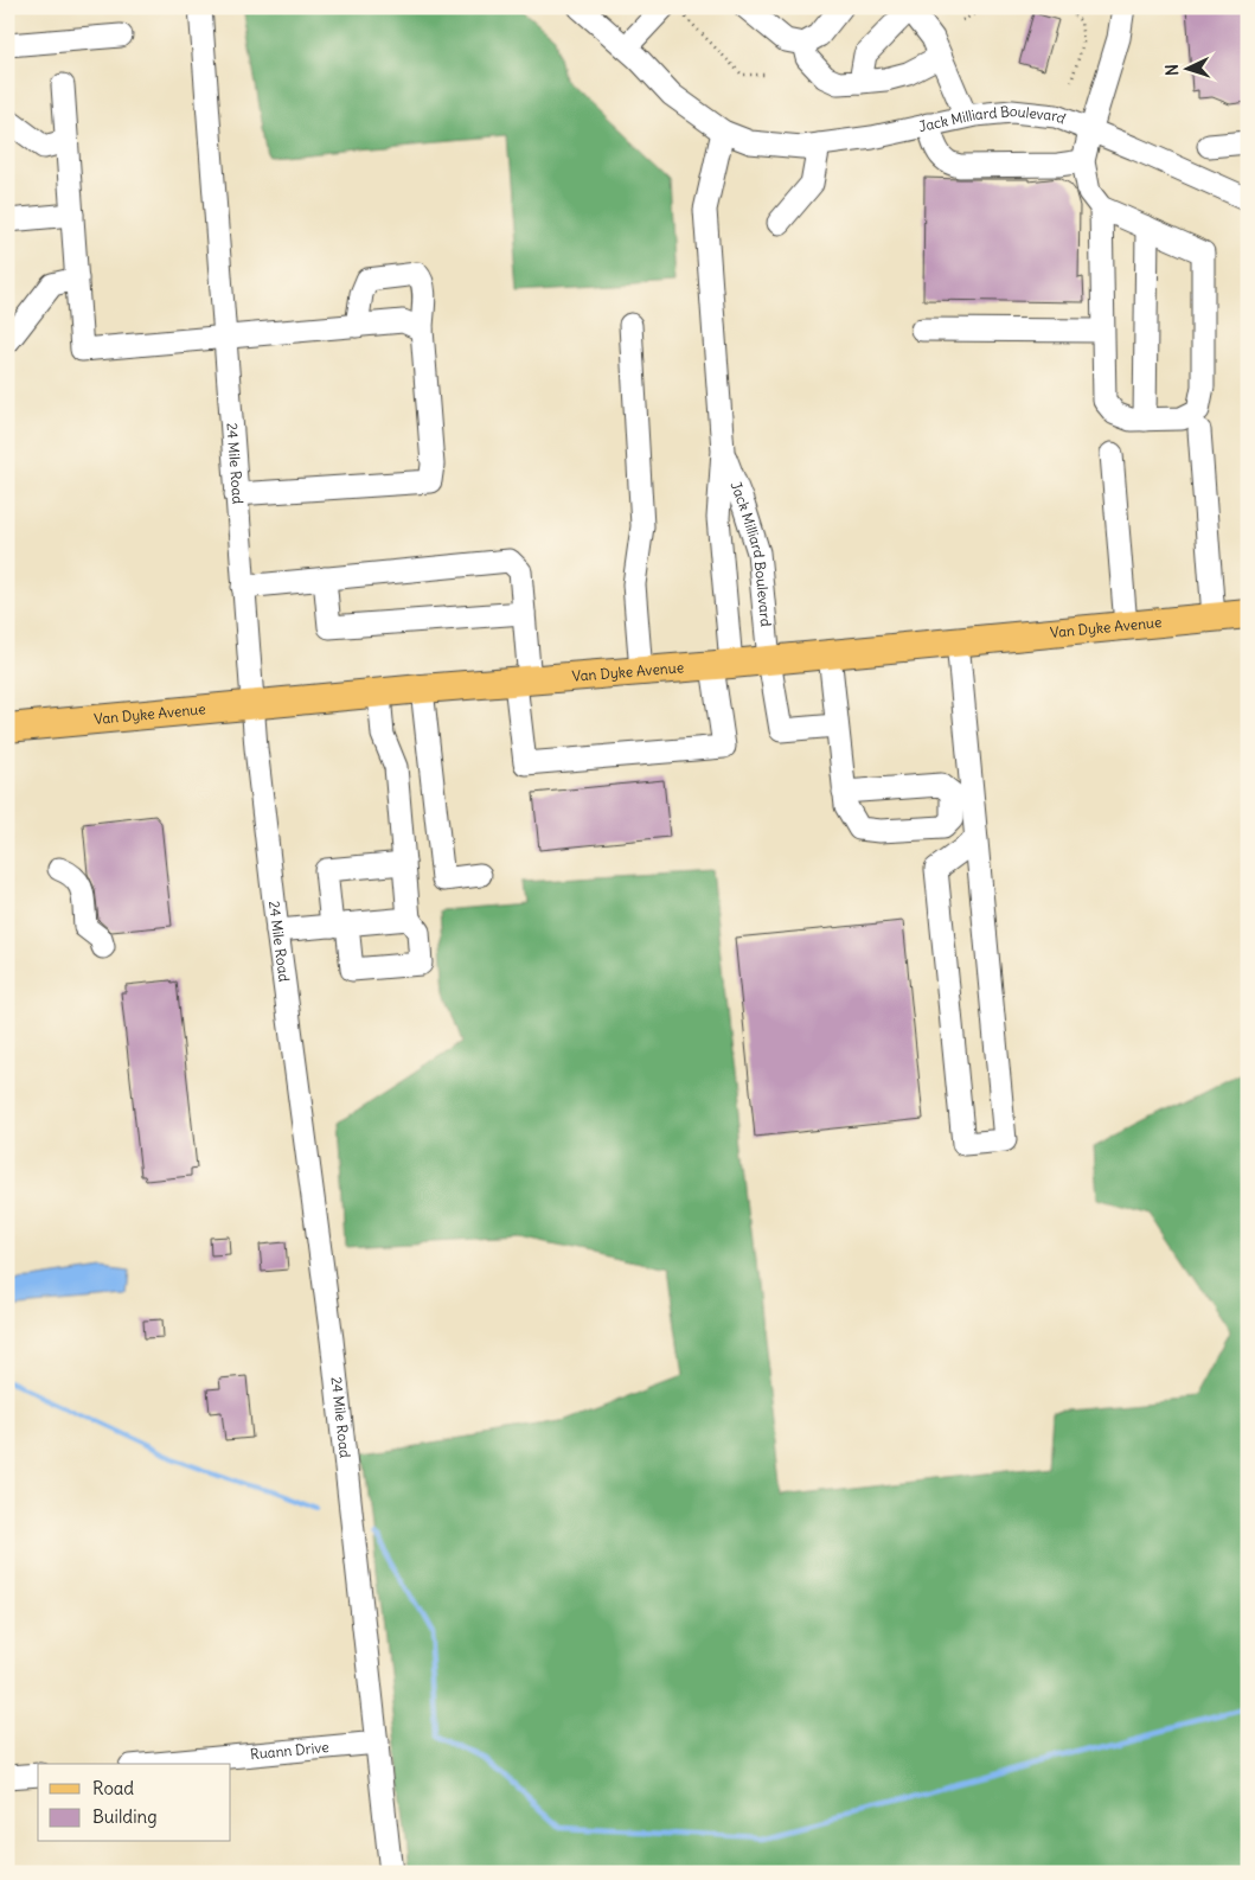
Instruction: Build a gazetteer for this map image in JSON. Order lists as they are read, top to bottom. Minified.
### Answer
{"streets":{"main road":["Van Dyke Avenue"],"street":["Jack Milliard Boulevard","24 Mile Road","Ruann Drive"]},"crossings":[["Jack Milliard Boulevard","Van Dyke Avenue"],["24 Mile Road","Van Dyke Avenue"],["24 Mile Road","Ruann Drive"]],"legend":["Road","Building"],"north":"left"}
